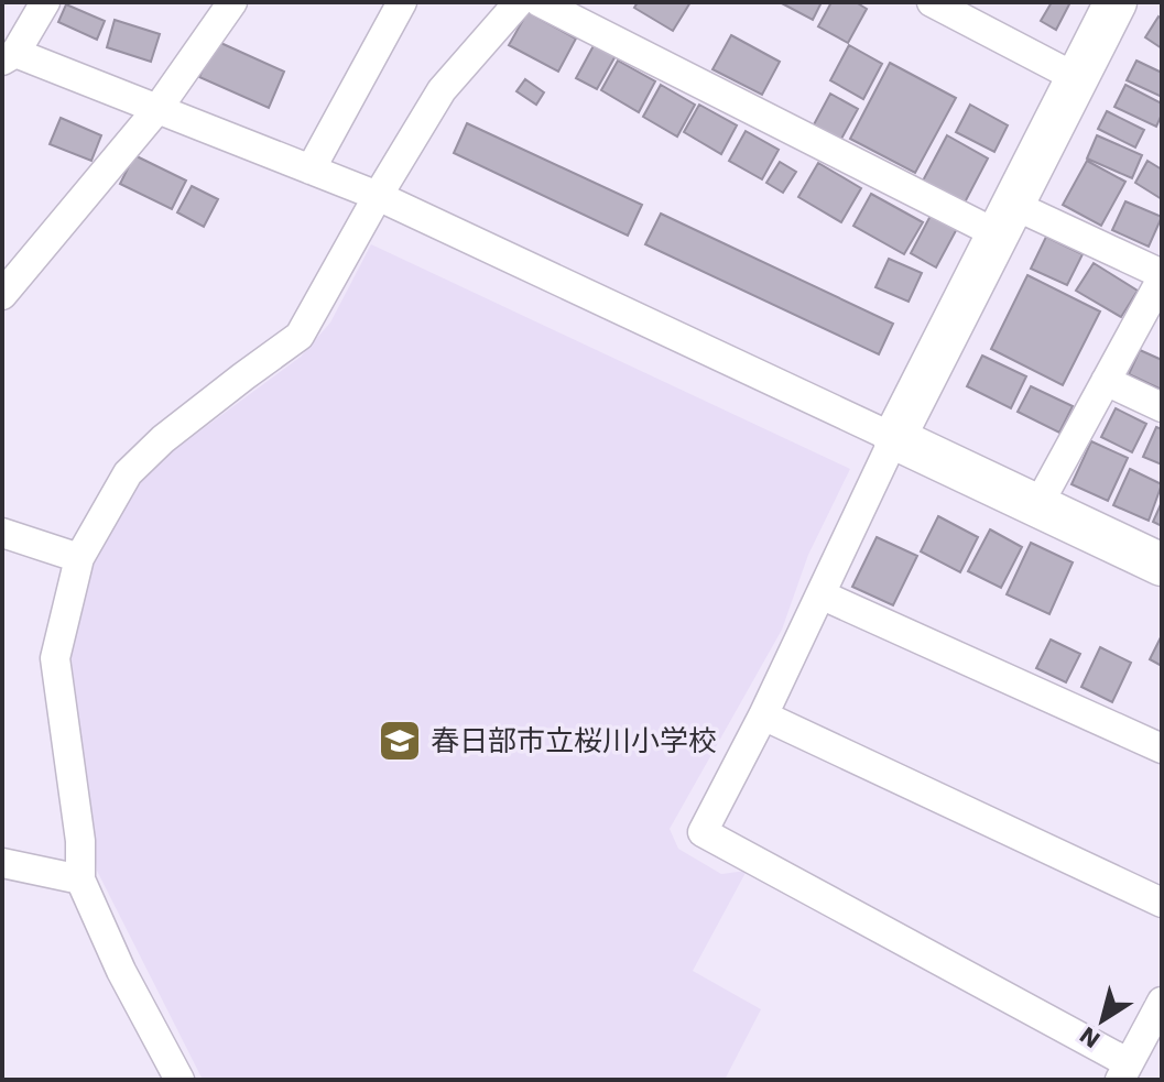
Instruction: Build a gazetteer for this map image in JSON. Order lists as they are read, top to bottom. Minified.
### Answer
{"places":{"school or university":["春日部市立桜川小学校"]},"north":"bottom left"}
